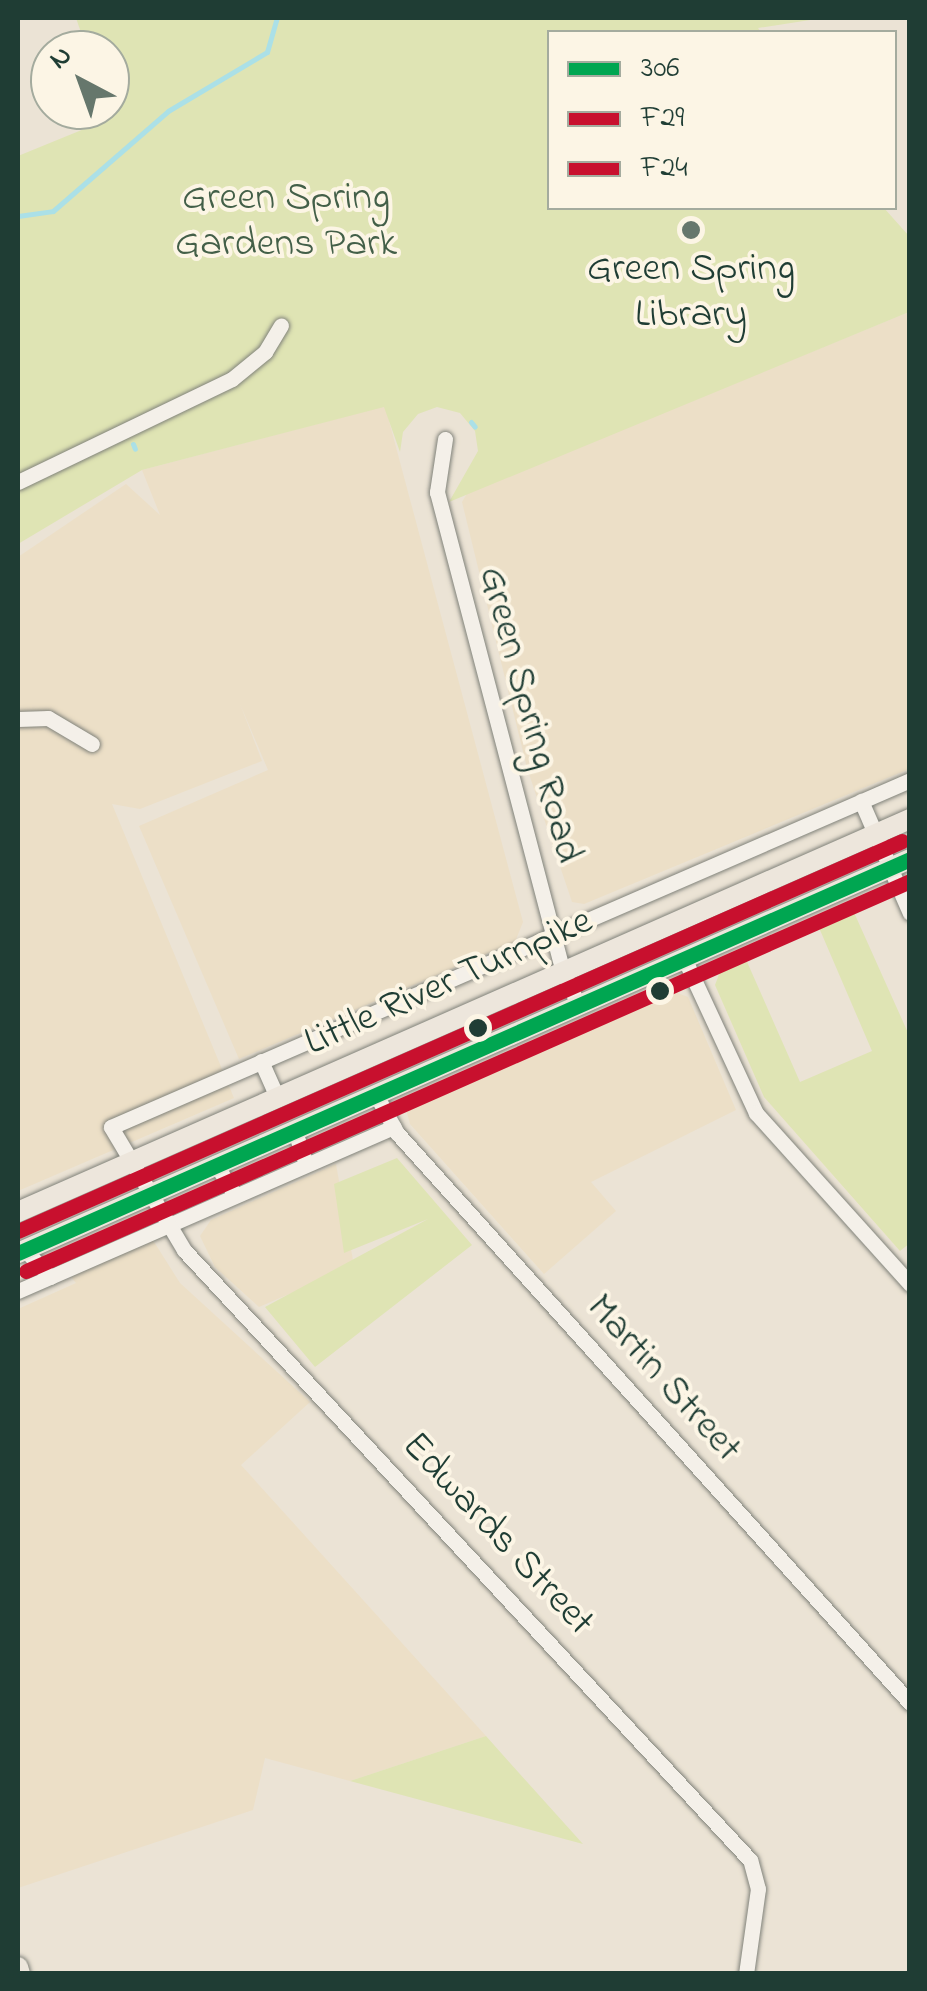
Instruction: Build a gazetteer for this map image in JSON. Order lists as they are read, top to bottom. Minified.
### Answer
{"streets":{"main road":["Little River Turnpike"],"street":["Green Spring Road","Martin Street","Edwards Street"]},"crossings":[["Green Spring Road","Little River Turnpike"],["Little River Turnpike","Martin Street"],["Little River Turnpike","Edwards Street"]],"parks":["Green Spring Gardens Park"],"places":["Green Spring Library"],"lines":["transit line F24","transit line 306","transit line F29"],"legend":["306","F29","F24"],"north":"top left"}
